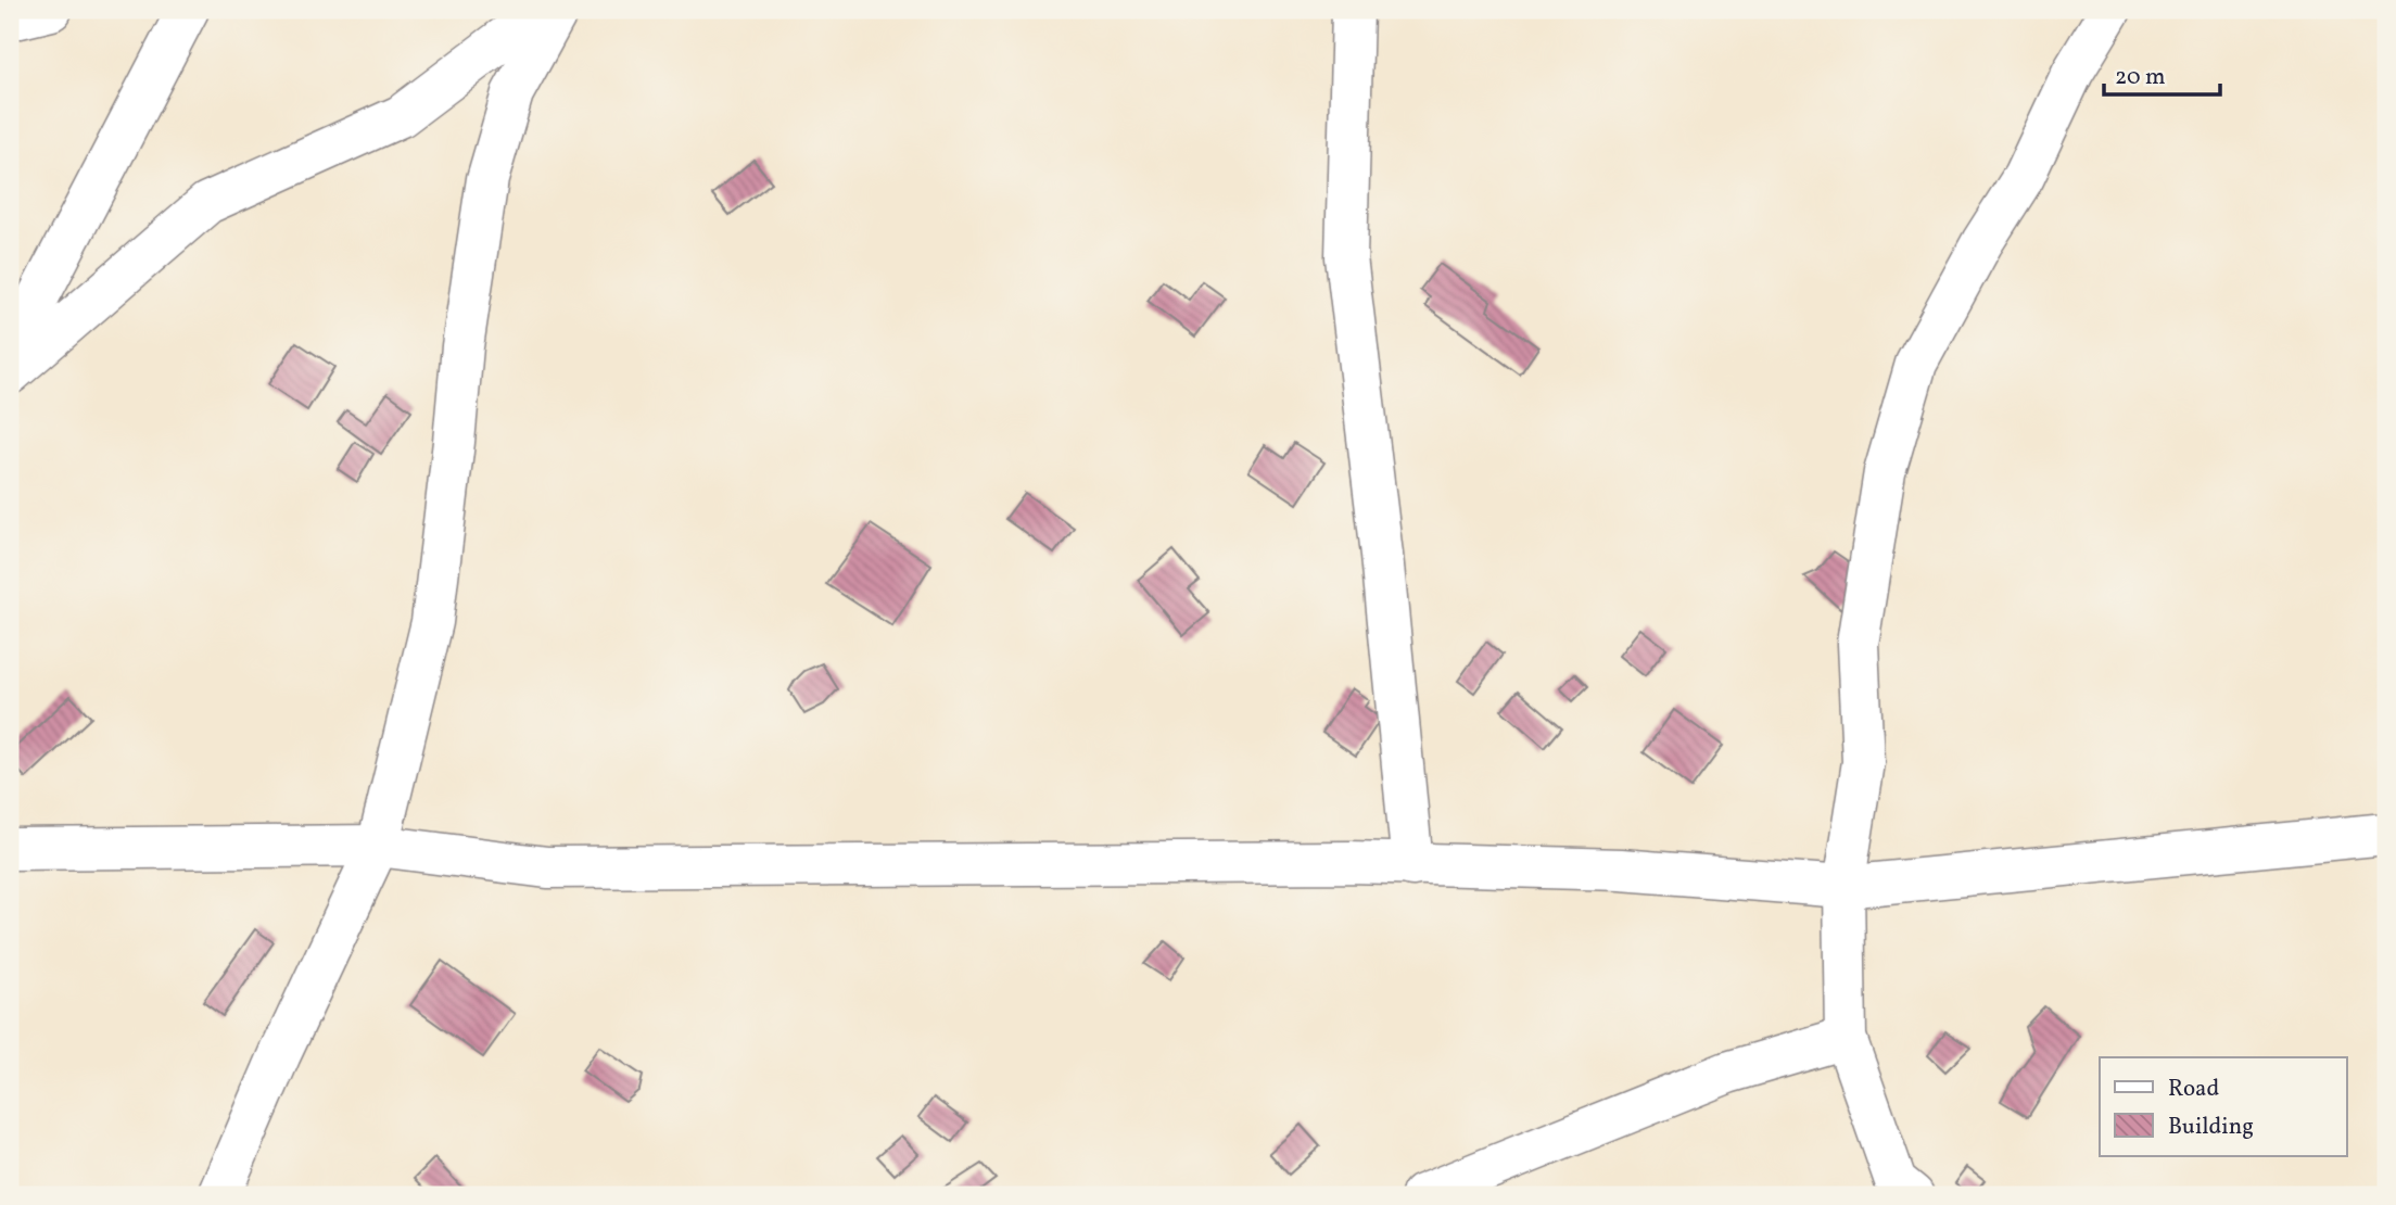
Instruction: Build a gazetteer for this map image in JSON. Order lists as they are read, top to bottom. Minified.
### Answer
{"legend":["Road","Building"],"scale_bar":"20 m"}
